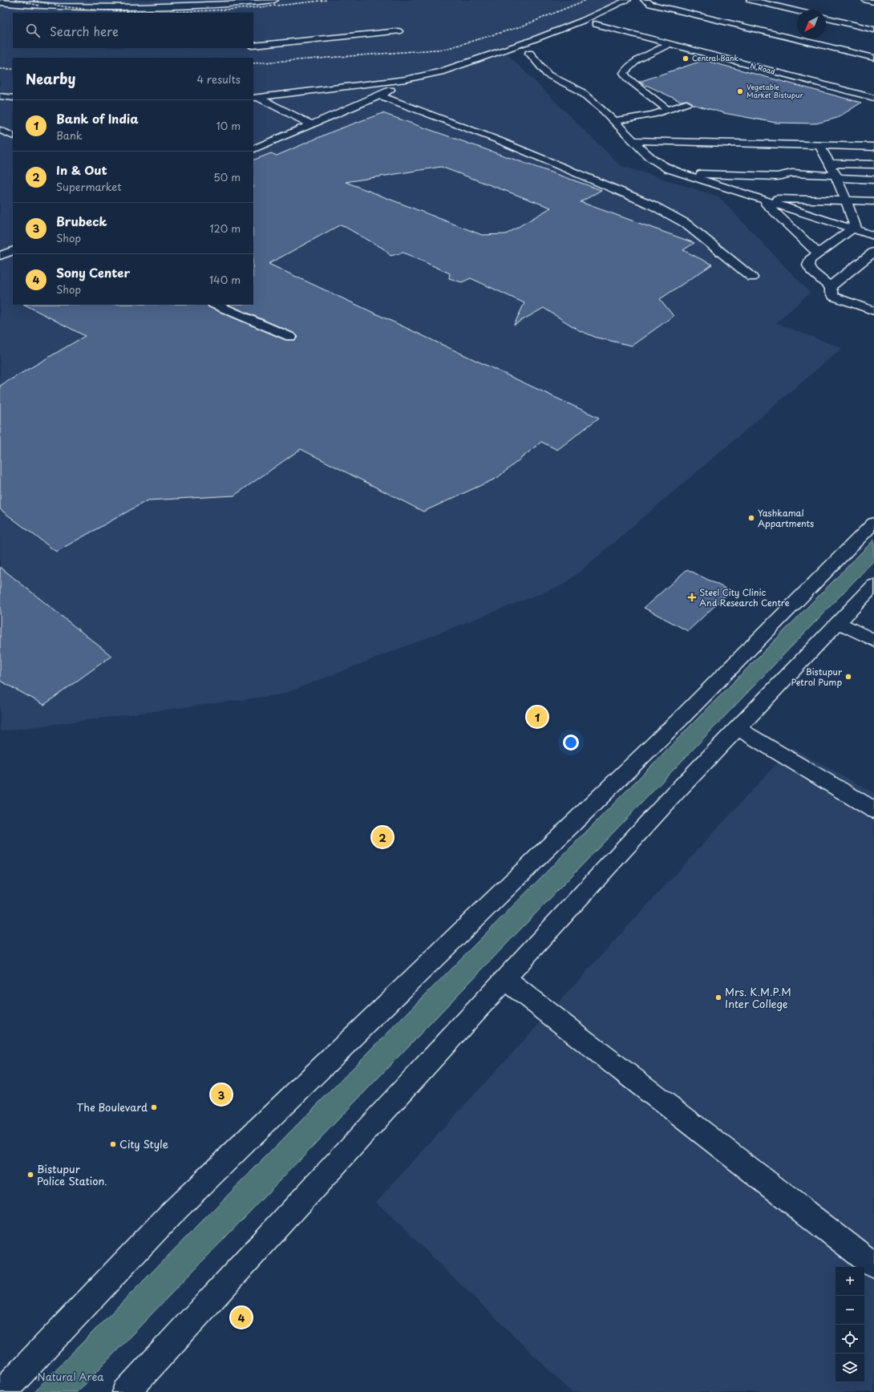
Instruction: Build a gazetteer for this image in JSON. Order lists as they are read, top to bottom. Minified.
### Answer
{"streets":{"street":["N Road"]},"parks":["Natural Area"],"places":{"other":["Central Bank","Vegetable Market Bistupur","Yashkamal Appartments","Bistupur Petrol Pump","Mrs. K.M.P.M Inter College","The Boulevard","City Style","Bistupur Police Station."],"health":["Steel City Clinic And Research Centre"]},"north":"bottom left","page":{"search":"Search here","heading":["Nearby","4 results"],"list":[{"mark":"1","name":"Bank of India","note":"Bank","value":"10 m"},{"mark":"2","name":"In & Out","note":"Supermarket","value":"50 m"},{"mark":"3","name":"Brubeck","note":"Shop","value":"120 m"},{"mark":"4","name":"Sony Center","note":"Shop","value":"140 m"}],"pins":["1","2","3","4"],"map_buttons":["+","−"]}}
